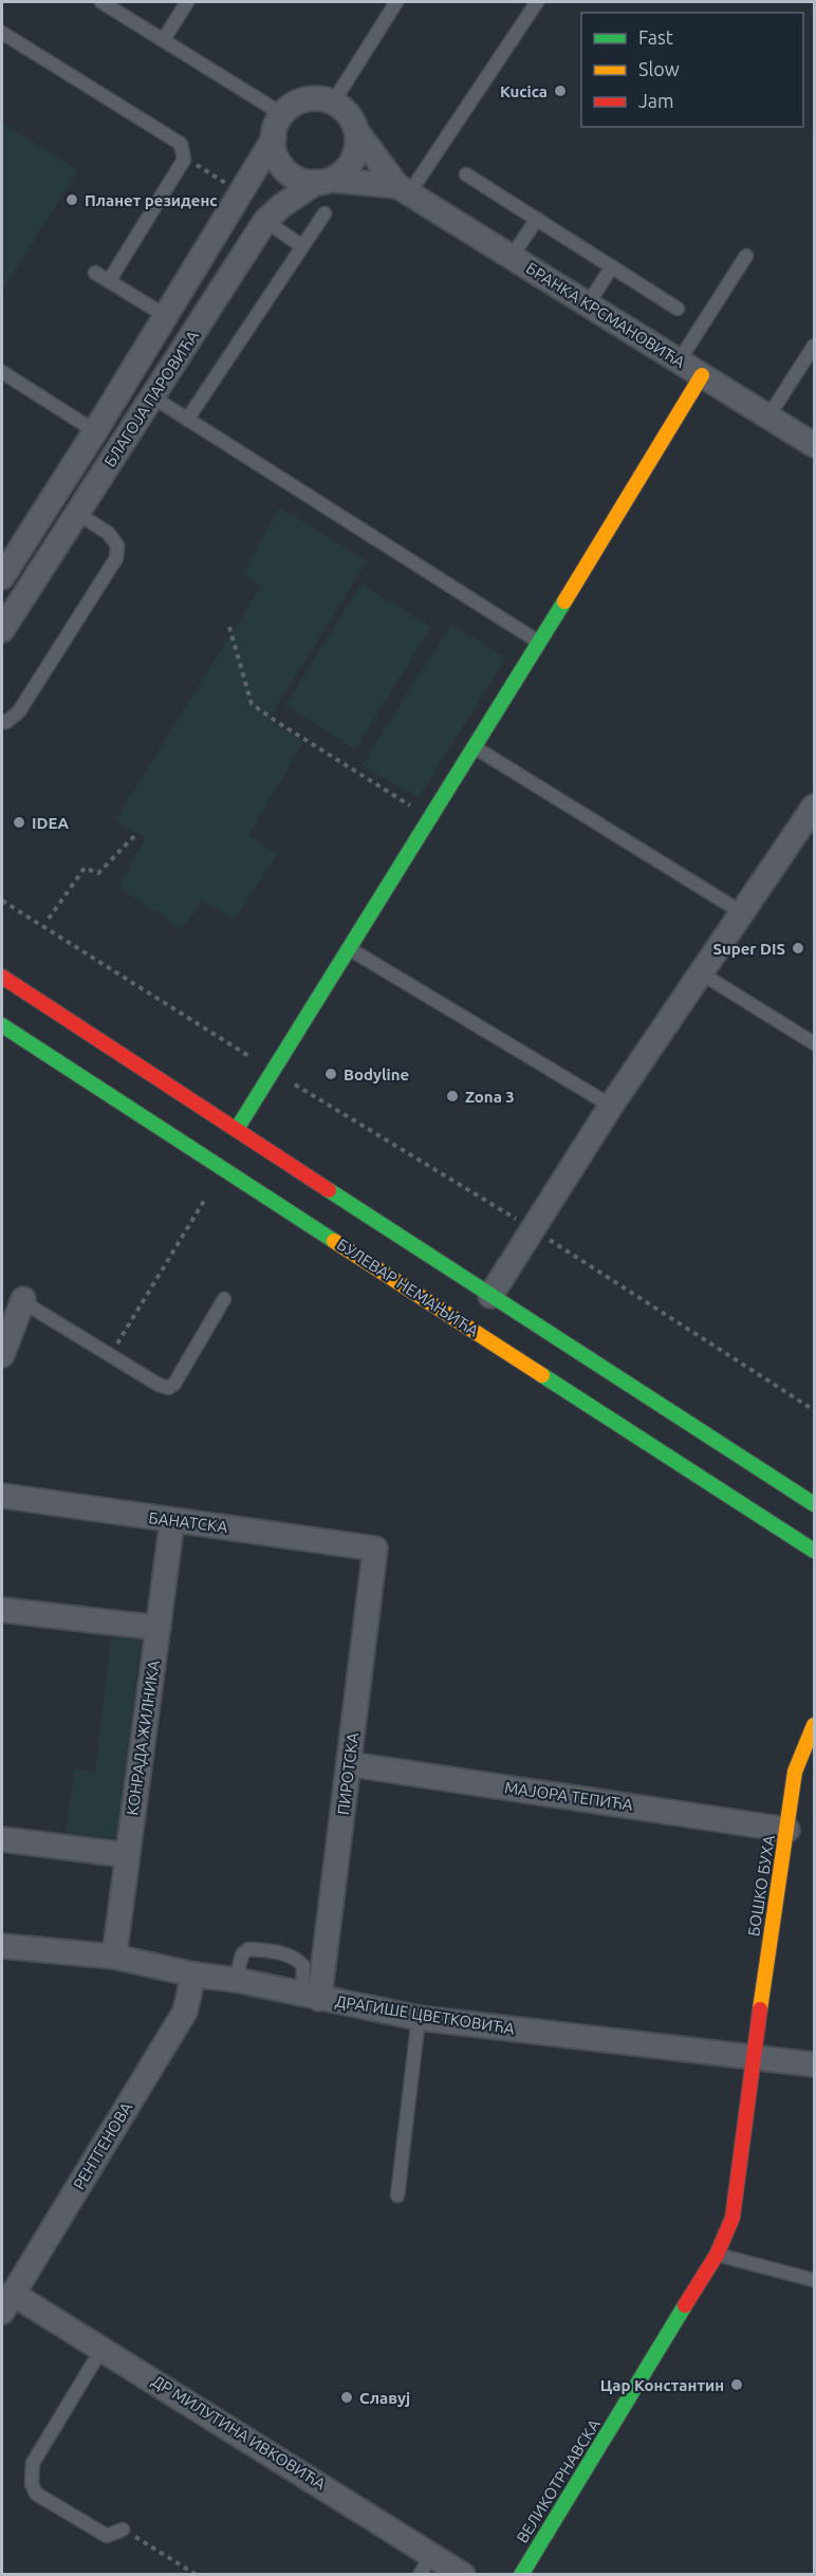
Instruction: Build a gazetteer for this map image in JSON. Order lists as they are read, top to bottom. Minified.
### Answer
{"streets":{"street":["БРАНКА КРСМАНОВИЋА","БЛАГОЈА ПАРОВИЋА","БУЛЕВАР НЕМАЊИЋА","БАНАТСКА","КОНРАДА ЖИЛНИКА","ПИРОТСКА","МАЈОРА ТЕПИЋА","БОШКО БУХА","ДРАГИШЕ ЦВЕТКОВИЋА","РЕНТГЕНОВА","ДР МИЛУТИНА ИВКОВИЋА","ВЕЛИКОТРНАВСКА"]},"crossings":[["БРАНКА КРСМАНОВИЋА","БЛАГОЈА ПАРОВИЋА"],["БАНАТСКА","КОНРАДА ЖИЛНИКА"],["БАНАТСКА","ПИРОТСКА"],["КОНРАДА ЖИЛНИКА","ДРАГИШЕ ЦВЕТКОВИЋА"],["ПИРОТСКА","МАЈОРА ТЕПИЋА"],["ПИРОТСКА","ДРАГИШЕ ЦВЕТКОВИЋА"],["МАЈОРА ТЕПИЋА","БОШКО БУХА"],["БОШКО БУХА","ДРАГИШЕ ЦВЕТКОВИЋА"],["БОШКО БУХА","ВЕЛИКОТРНАВСКА"],["ДРАГИШЕ ЦВЕТКОВИЋА","РЕНТГЕНОВА"],["ДРАГИШЕ ЦВЕТКОВИЋА","ВЕЛИКОТРНАВСКА"],["РЕНТГЕНОВА","ДР МИЛУТИНА ИВКОВИЋА"]],"places":["Kucica","Планет резиденс","IDEA","Super DIS","Bodyline","Zona 3","Цар Константин","Славуј"],"legend":["Fast","Slow","Jam"]}
